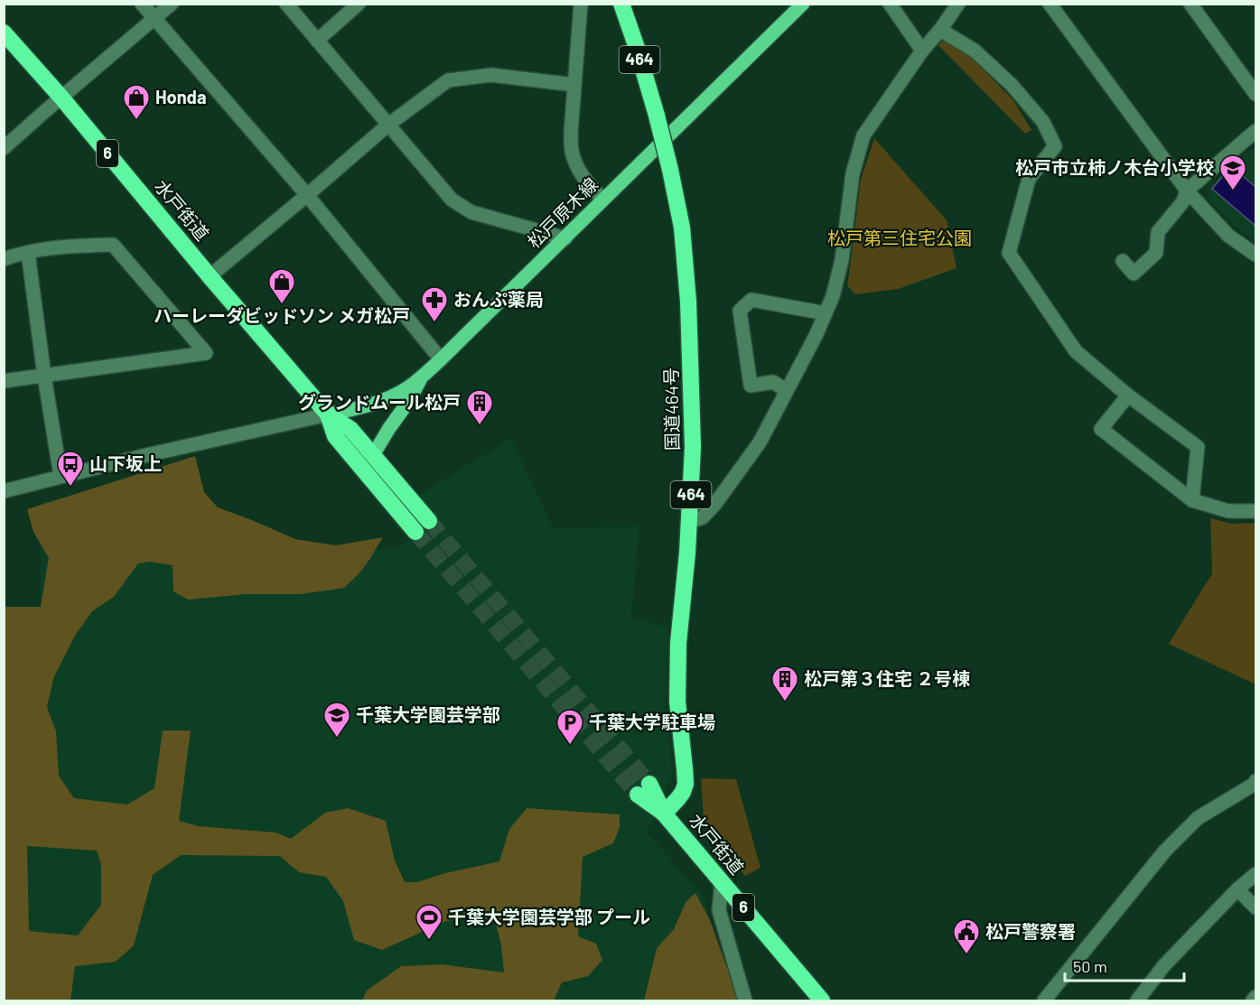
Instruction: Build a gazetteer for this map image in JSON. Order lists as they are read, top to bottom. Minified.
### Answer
{"streets":{"highway":["464","6","水戸街道","国道464号"],"main road":["松戸原木線"]},"crossings":[["水戸街道","松戸原木線"],["水戸街道","国道464号"]],"parks":["松戸第三住宅公園"],"places":{"shop":["Honda","ハーレーダビッドソン メガ松戸"],"school or university":["松戸市立柿ノ木台小学校","千葉大学園芸学部"],"pharmacy":["おんぷ薬局"],"building":["グランドムール松戸","松戸第３住宅 ２号棟"],"bus stop":["山下坂上"],"parking":["千葉大学駐車場"],"sports":["千葉大学園芸学部 プール"],"public building":["松戸警察署"]},"scale_bar":"50 m"}
